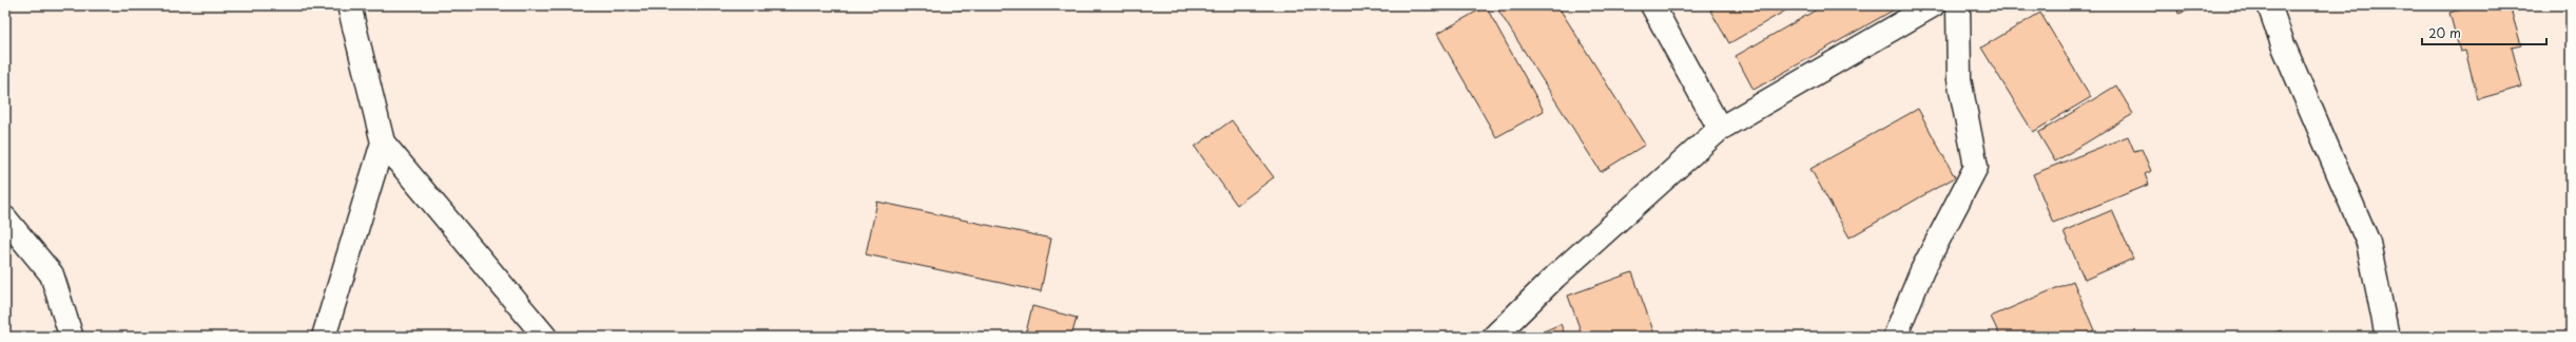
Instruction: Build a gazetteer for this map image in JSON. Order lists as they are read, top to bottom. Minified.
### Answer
{"scale_bar":"20 m"}
